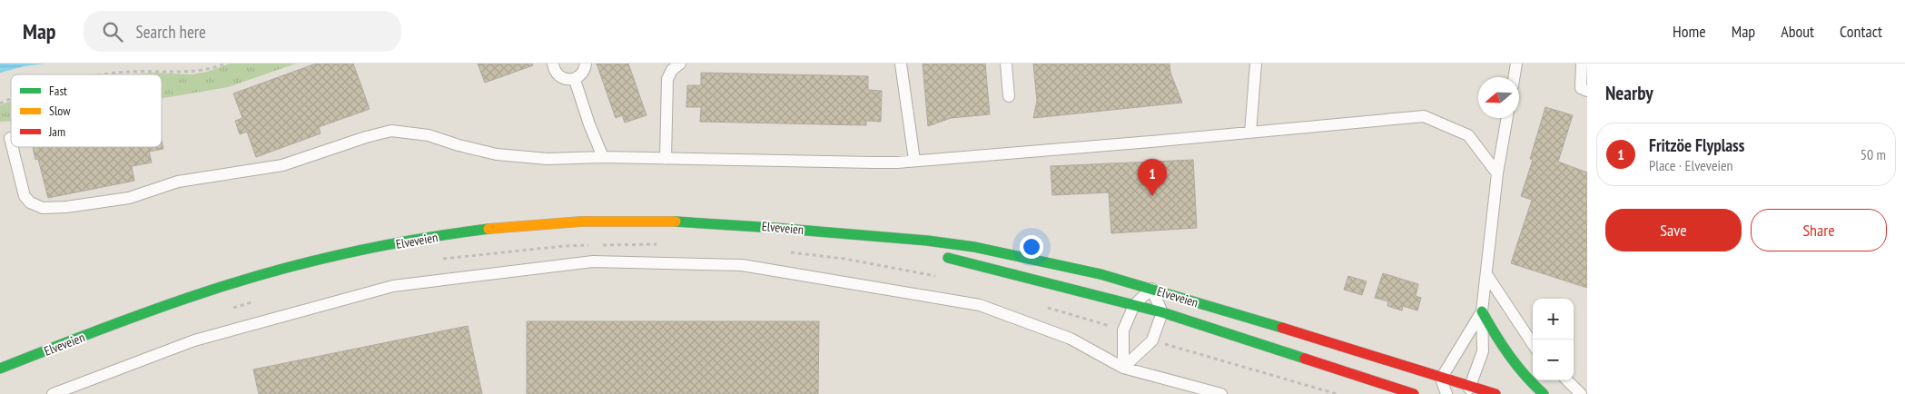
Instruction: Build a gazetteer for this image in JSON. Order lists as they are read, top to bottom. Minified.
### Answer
{"streets":{"highway":["Elveveien"]},"legend":["Fast","Slow","Jam"],"north":"left","page":{"header":"Map","search":"Search here","nav":["Home","Map","About","Contact"],"heading":"Nearby","list":[{"mark":"1","name":"Fritzöe Flyplass","note":"Place · Elveveien","value":"50 m"}],"pins":"1","buttons":["Save","Share"],"map_buttons":["+","−"]}}
